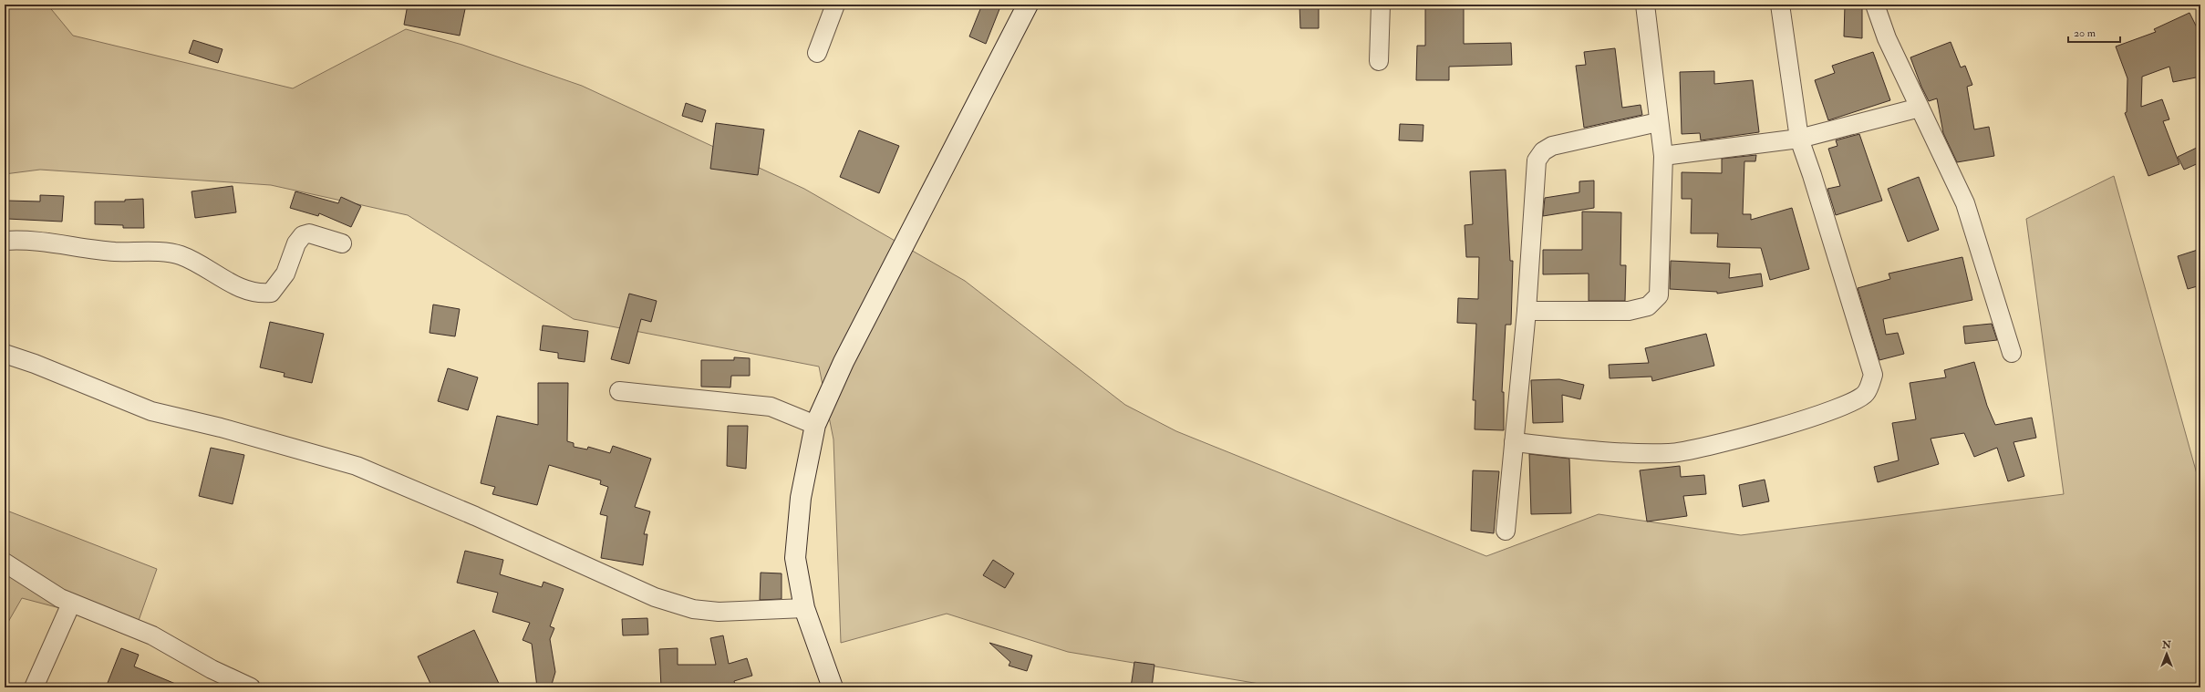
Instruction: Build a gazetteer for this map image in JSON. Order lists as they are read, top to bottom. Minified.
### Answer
{"scale_bar":"20 m","north":"top"}
